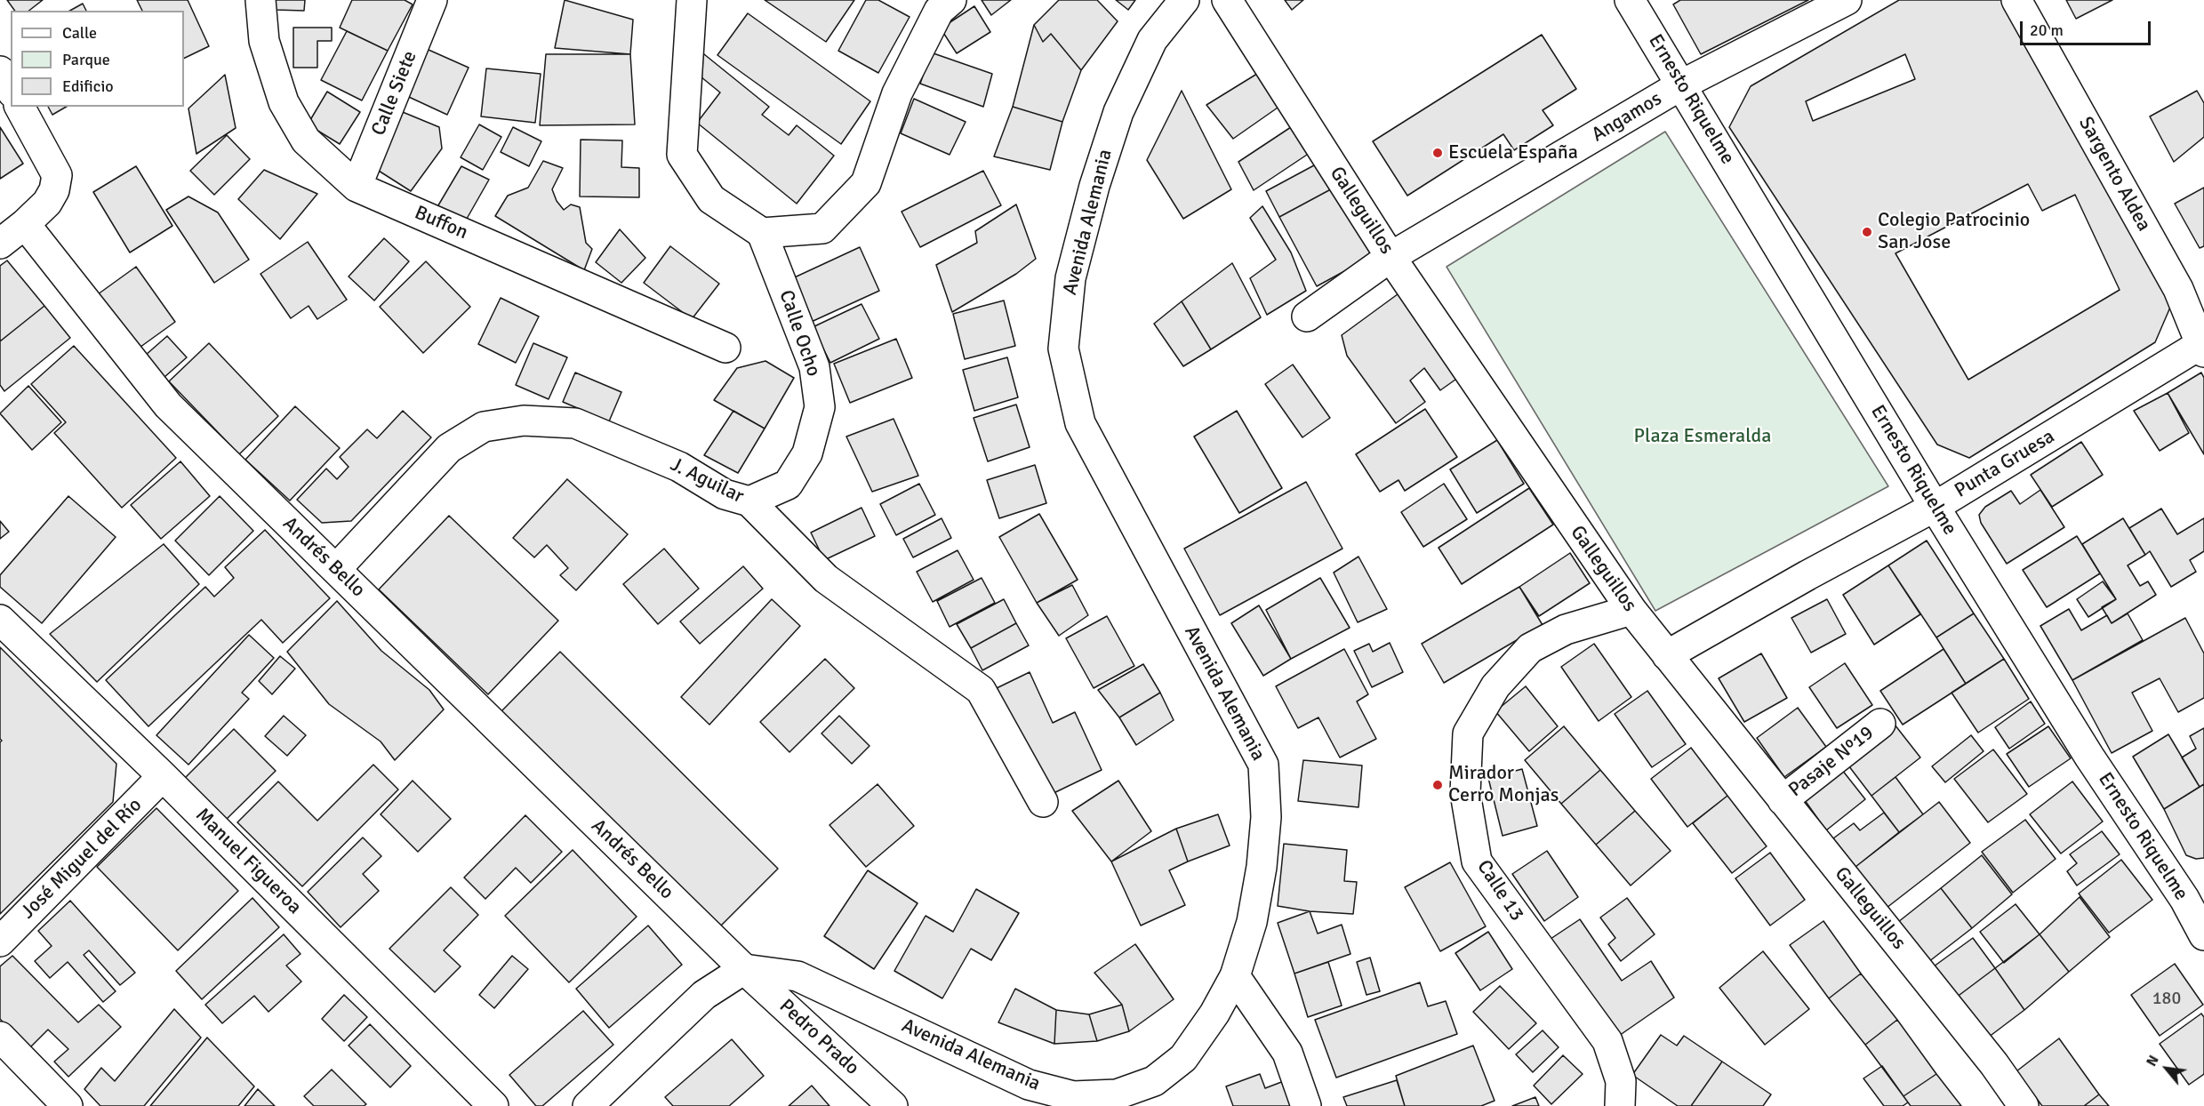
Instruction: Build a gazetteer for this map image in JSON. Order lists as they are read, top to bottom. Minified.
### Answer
{"streets":{"street":["Calle Siete","Ernesto Riquelme","Angamos","Sargento Aldea","Galleguillos","Avenida Alemania","Buffon","Calle Ocho","Punta Gruesa","J. Aguilar","Andrés Bello","Pasaje Nº19","José Miguel del Río","Manuel Figueroa","Calle 13","Pedro Prado"]},"crossings":[["Calle Siete","Buffon"],["Ernesto Riquelme","Angamos"],["Ernesto Riquelme","Punta Gruesa"],["Angamos","Galleguillos"],["Sargento Aldea","Punta Gruesa"],["Galleguillos","Punta Gruesa"],["Galleguillos","Pasaje Nº19"],["Galleguillos","Calle 13"],["Avenida Alemania","Andrés Bello"],["Avenida Alemania","Pedro Prado"],["Calle Ocho","J. Aguilar"],["J. Aguilar","Andrés Bello"],["Andrés Bello","Pedro Prado"],["José Miguel del Río","Manuel Figueroa"]],"parks":["Plaza Esmeralda"],"places":["Escuela España","Colegio Patrocinio San Jose","Mirador Cerro Monjas"],"house_numbers":["180"],"legend":["Calle","Parque","Edificio"],"scale_bar":"20 m","north":"top left"}
